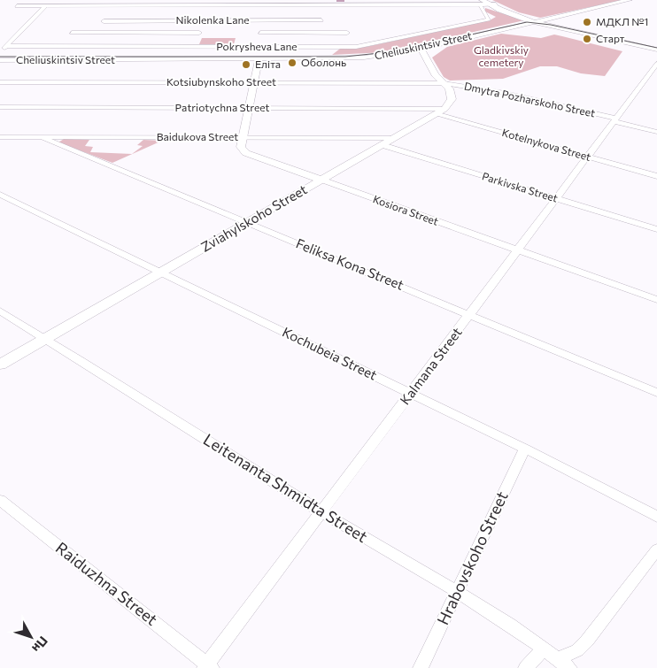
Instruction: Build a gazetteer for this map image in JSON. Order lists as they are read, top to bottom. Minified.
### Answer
{"streets":{"street":["Nikolenka Lane","Cheliuskintsiv Street","Pokrysheva Lane","Kotsiubynskoho Street","Dmytra Pozharskoho Street","Patriotychna Street","Baidukova Street","Kotelnykova Street","Parkivska Street","Kosiora Street","Zviahylskoho Street","Feliksa Kona Street","Kochubeia Street","Kalmana Street","Leitenanta Shmidta Street","Hrabovskoho Street","Raiduzhna Street"]},"crossings":[["Kotsiubynskoho Street","Dmytra Pozharskoho Street"],["Dmytra Pozharskoho Street","Kalmana Street"],["Patriotychna Street","Zviahylskoho Street"],["Baidukova Street","Kosiora Street"],["Baidukova Street","Zviahylskoho Street"],["Baidukova Street","Feliksa Kona Street"],["Kotelnykova Street","Zviahylskoho Street"],["Kotelnykova Street","Kalmana Street"],["Parkivska Street","Zviahylskoho Street"],["Parkivska Street","Kalmana Street"],["Kosiora Street","Zviahylskoho Street"],["Kosiora Street","Kalmana Street"],["Zviahylskoho Street","Feliksa Kona Street"],["Zviahylskoho Street","Kochubeia Street"],["Zviahylskoho Street","Leitenanta Shmidta Street"],["Feliksa Kona Street","Kalmana Street"],["Kochubeia Street","Kalmana Street"],["Kochubeia Street","Hrabovskoho Street"],["Kalmana Street","Leitenanta Shmidta Street"],["Kalmana Street","Raiduzhna Street"],["Leitenanta Shmidta Street","Hrabovskoho Street"]],"parks":["Gladkivskiy cemetery"],"places":["МДКЛ №1","Старт","Оболонь","Еліта"],"north":"bottom right"}
